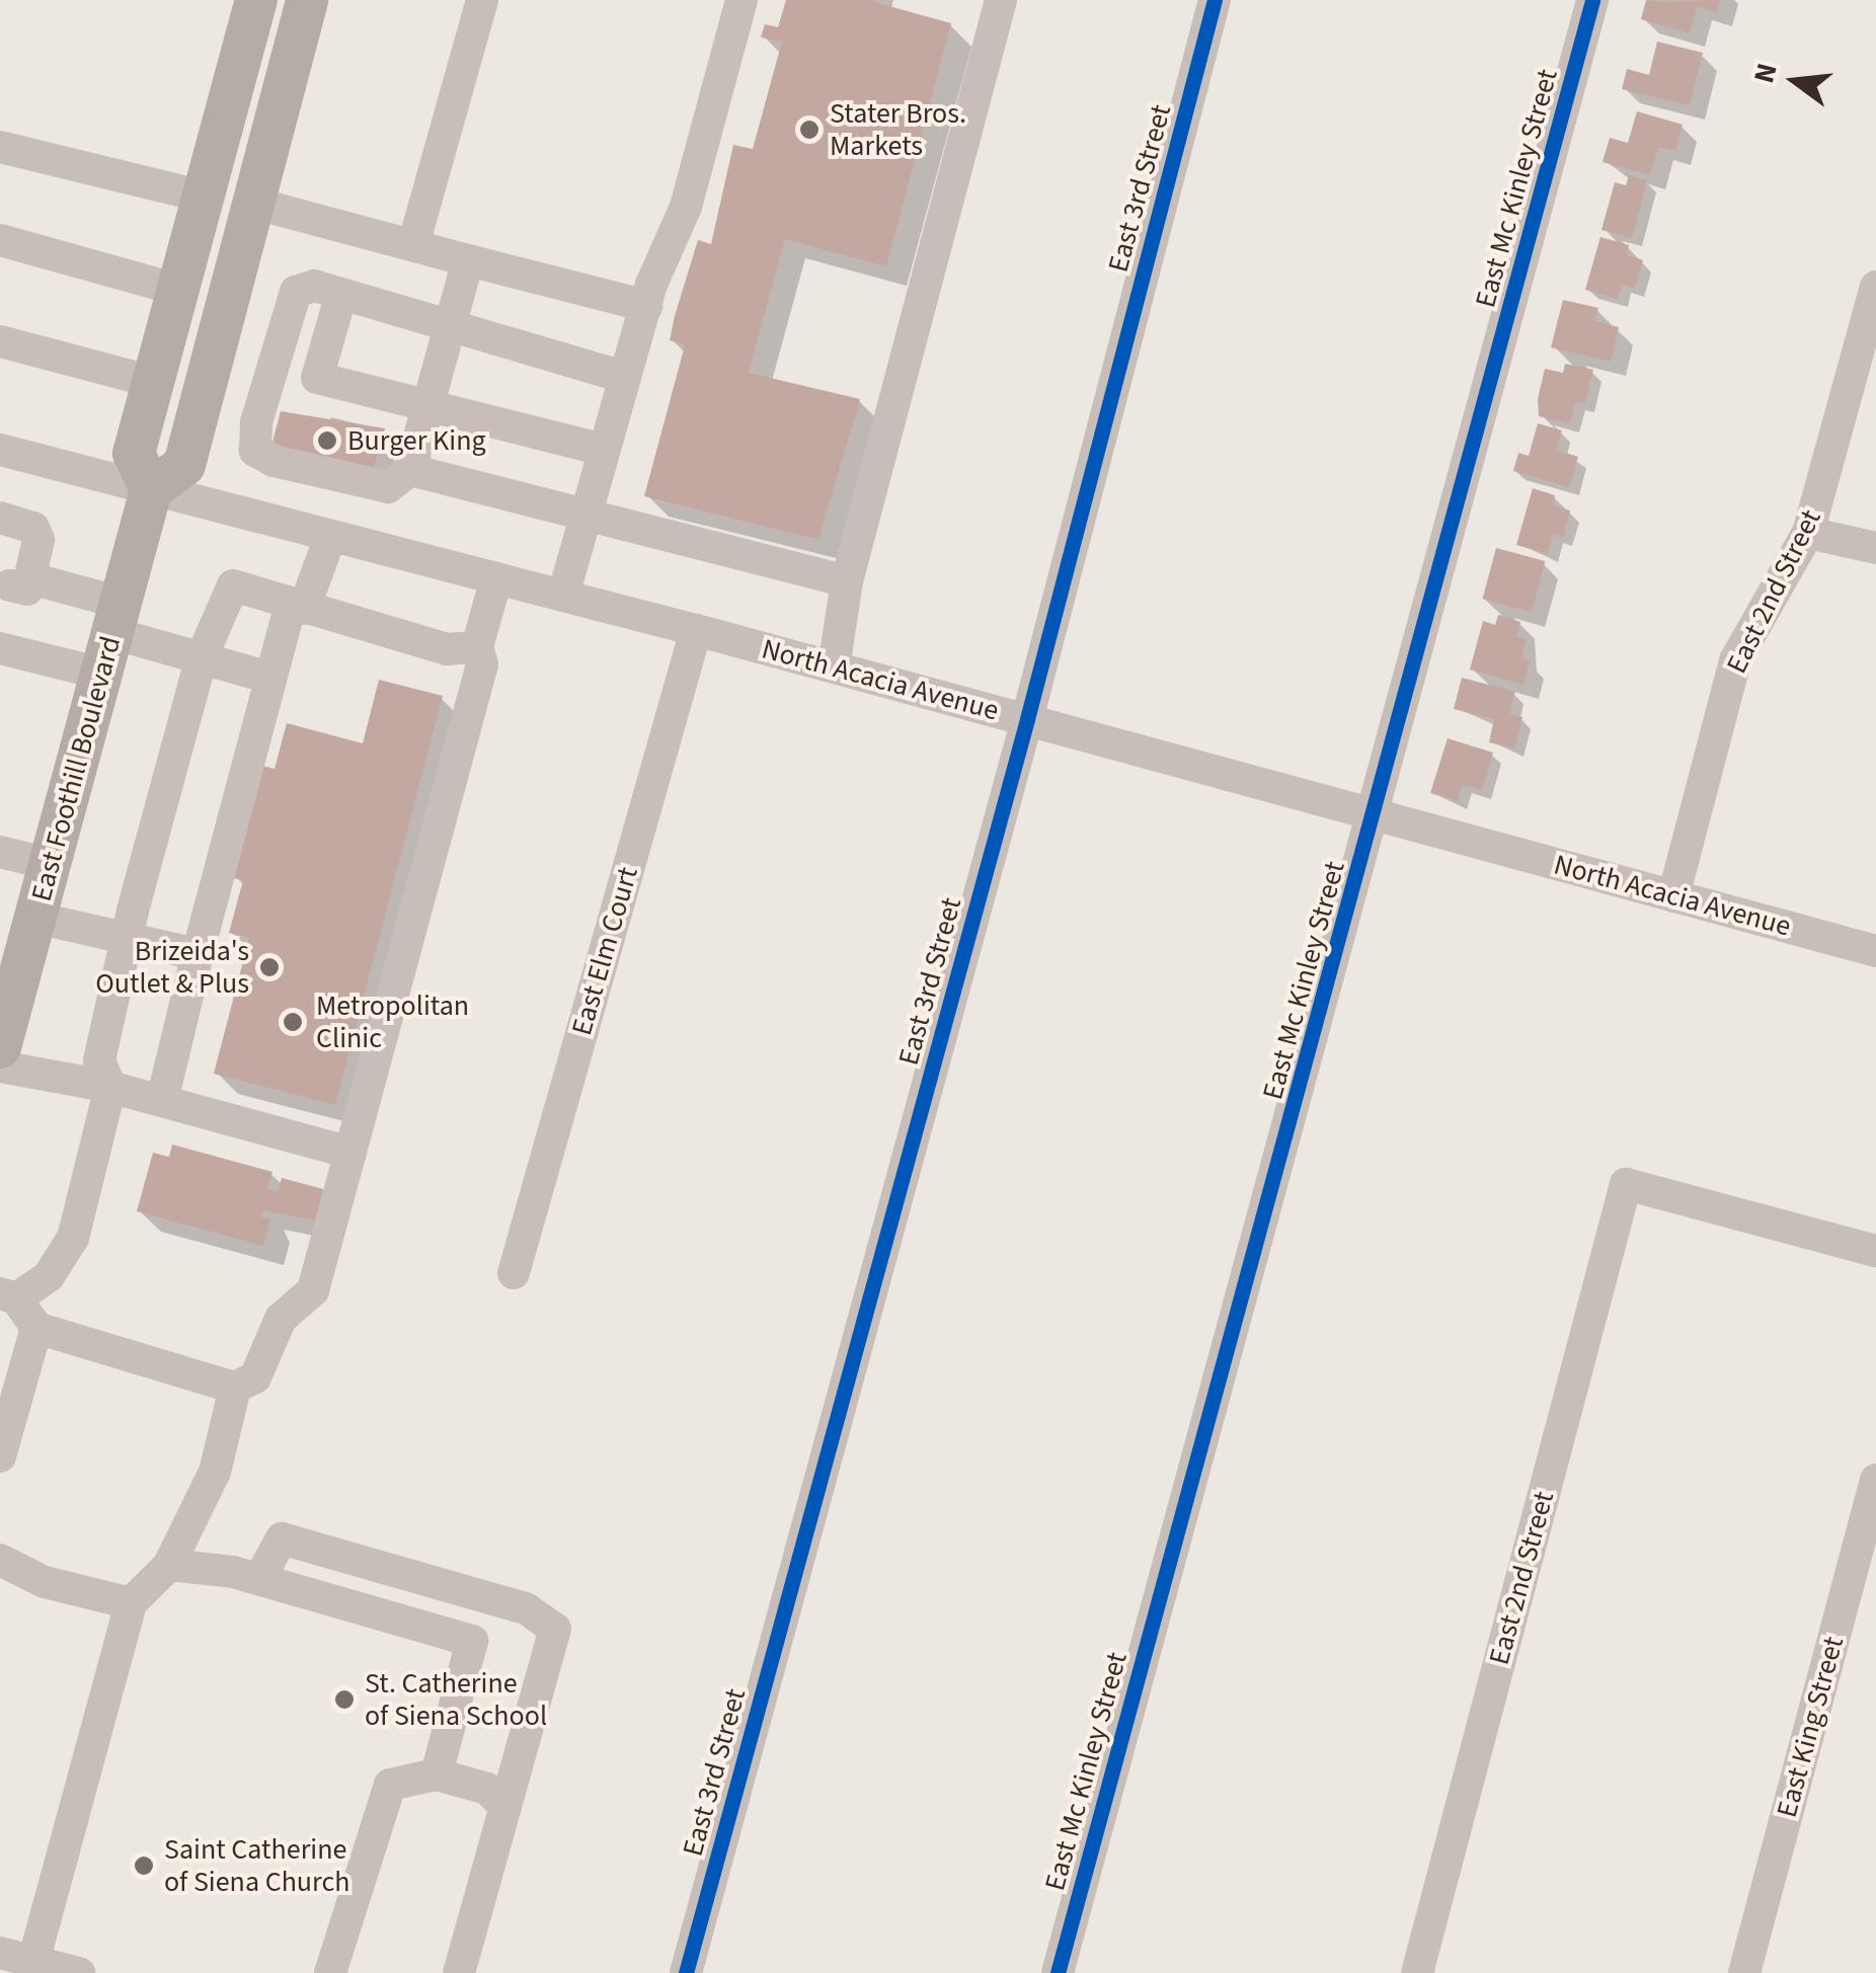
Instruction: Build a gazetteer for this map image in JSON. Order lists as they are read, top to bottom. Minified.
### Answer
{"streets":{"main road":["East Foothill Boulevard"],"street":["East 3rd Street","East Mc Kinley Street","East 2nd Street","North Acacia Avenue","East Elm Court","East King Street"]},"crossings":[["East 3rd Street","North Acacia Avenue"],["East Mc Kinley Street","North Acacia Avenue"],["East 2nd Street","North Acacia Avenue"],["North Acacia Avenue","East Foothill Boulevard"],["North Acacia Avenue","East Elm Court"]],"places":["Stater Bros. Markets","Burger King","Brizeida's Outlet & Plus","Metropolitan Clinic","St. Catherine of Siena School","Saint Catherine of Siena Church"],"north":"left"}
